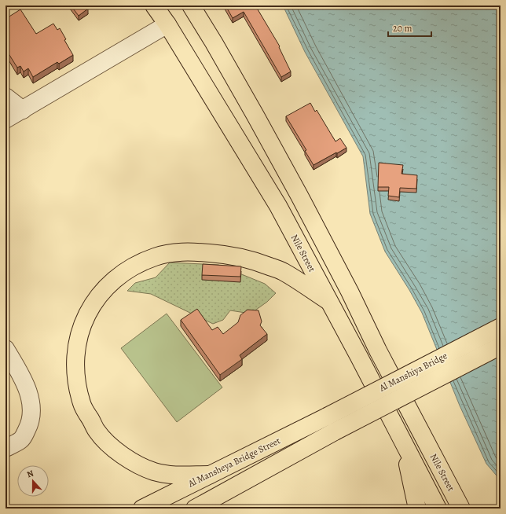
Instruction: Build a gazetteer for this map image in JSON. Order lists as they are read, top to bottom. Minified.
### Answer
{"streets":{"main road":["Nile Street","Al Manshiya Bridge","Al Mansheya Bridge Street"]},"crossings":[["Al Manshiya Bridge","Al Mansheya Bridge Street"]],"scale_bar":"20 m","north":"top"}
